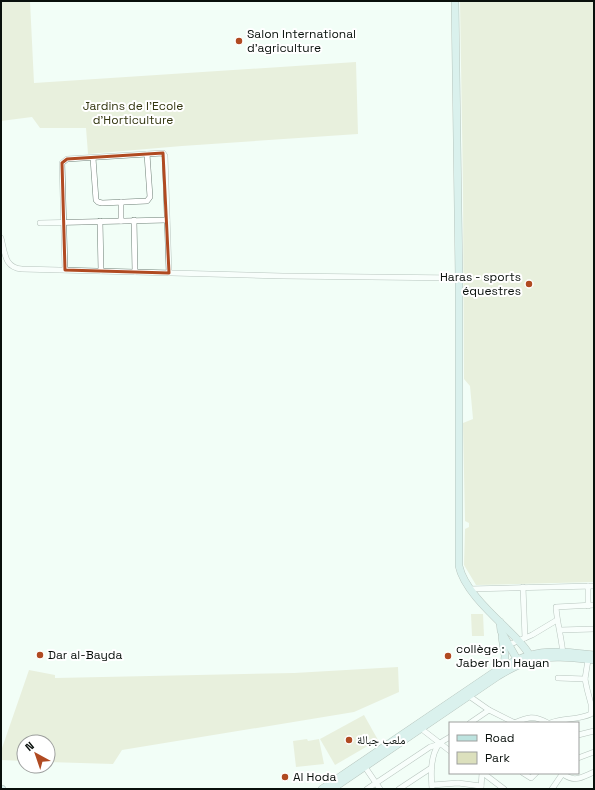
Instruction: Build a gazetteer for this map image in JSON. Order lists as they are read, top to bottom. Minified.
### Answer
{"parks":["Jardins de I'Ecole d'Horticulture"],"places":["Salon International d'agriculture","Haras - sports équestres","Dar al-Bayda","collège : Jaber Ibn Hayan","ملعب جبالة","Al Hoda"],"legend":["Road","Park"],"north":"top left"}
